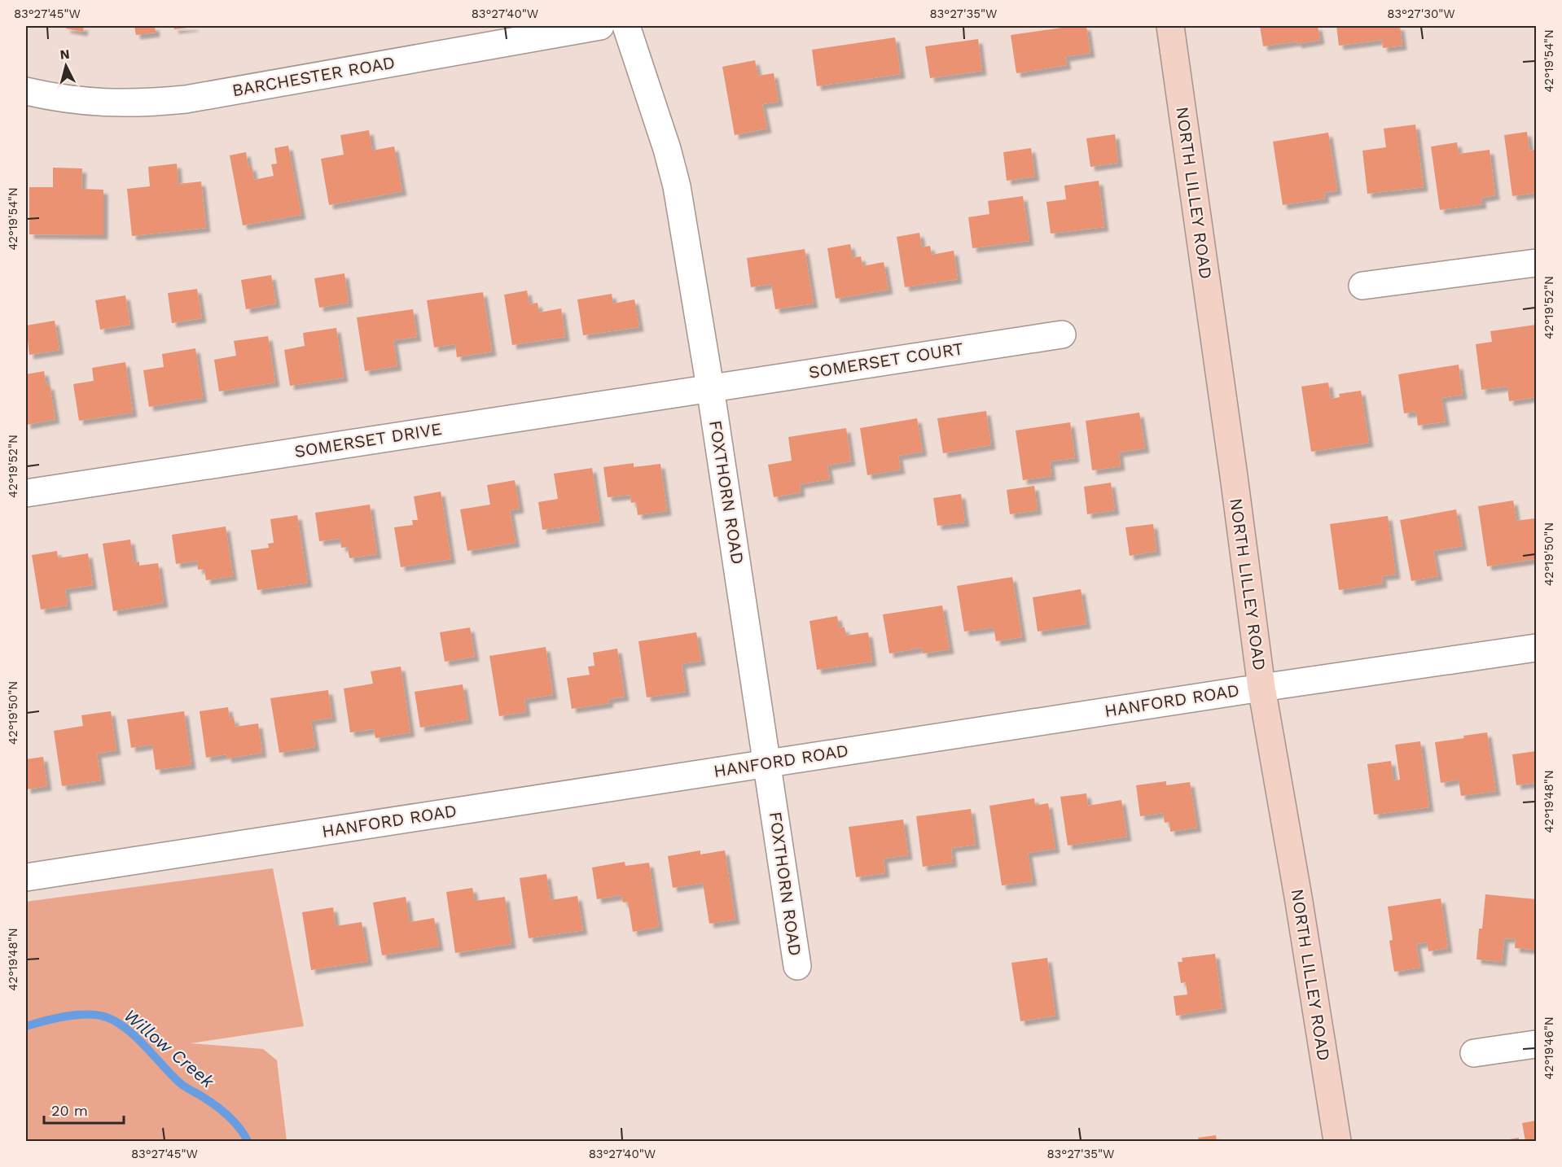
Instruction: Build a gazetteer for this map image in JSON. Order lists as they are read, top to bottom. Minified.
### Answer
{"streets":{"street":["BARCHESTER ROAD","NORTH LILLEY ROAD","SOMERSET COURT","SOMERSET DRIVE","FOXTHORN ROAD","HANFORD ROAD"]},"crossings":[["NORTH LILLEY ROAD","HANFORD ROAD"],["SOMERSET COURT","SOMERSET DRIVE"],["SOMERSET COURT","FOXTHORN ROAD"],["SOMERSET DRIVE","FOXTHORN ROAD"],["FOXTHORN ROAD","HANFORD ROAD"]],"water":["Willow Creek"],"scale_bar":"20 m","north":"top","coordinates":["83°27'45\"W","83°27'40\"W","83°27'35\"W","83°27'30\"W","42°19'54\"N","42°19'52\"N","42°19'50\"N","42°19'48\"N","42°19'46\"N"]}
